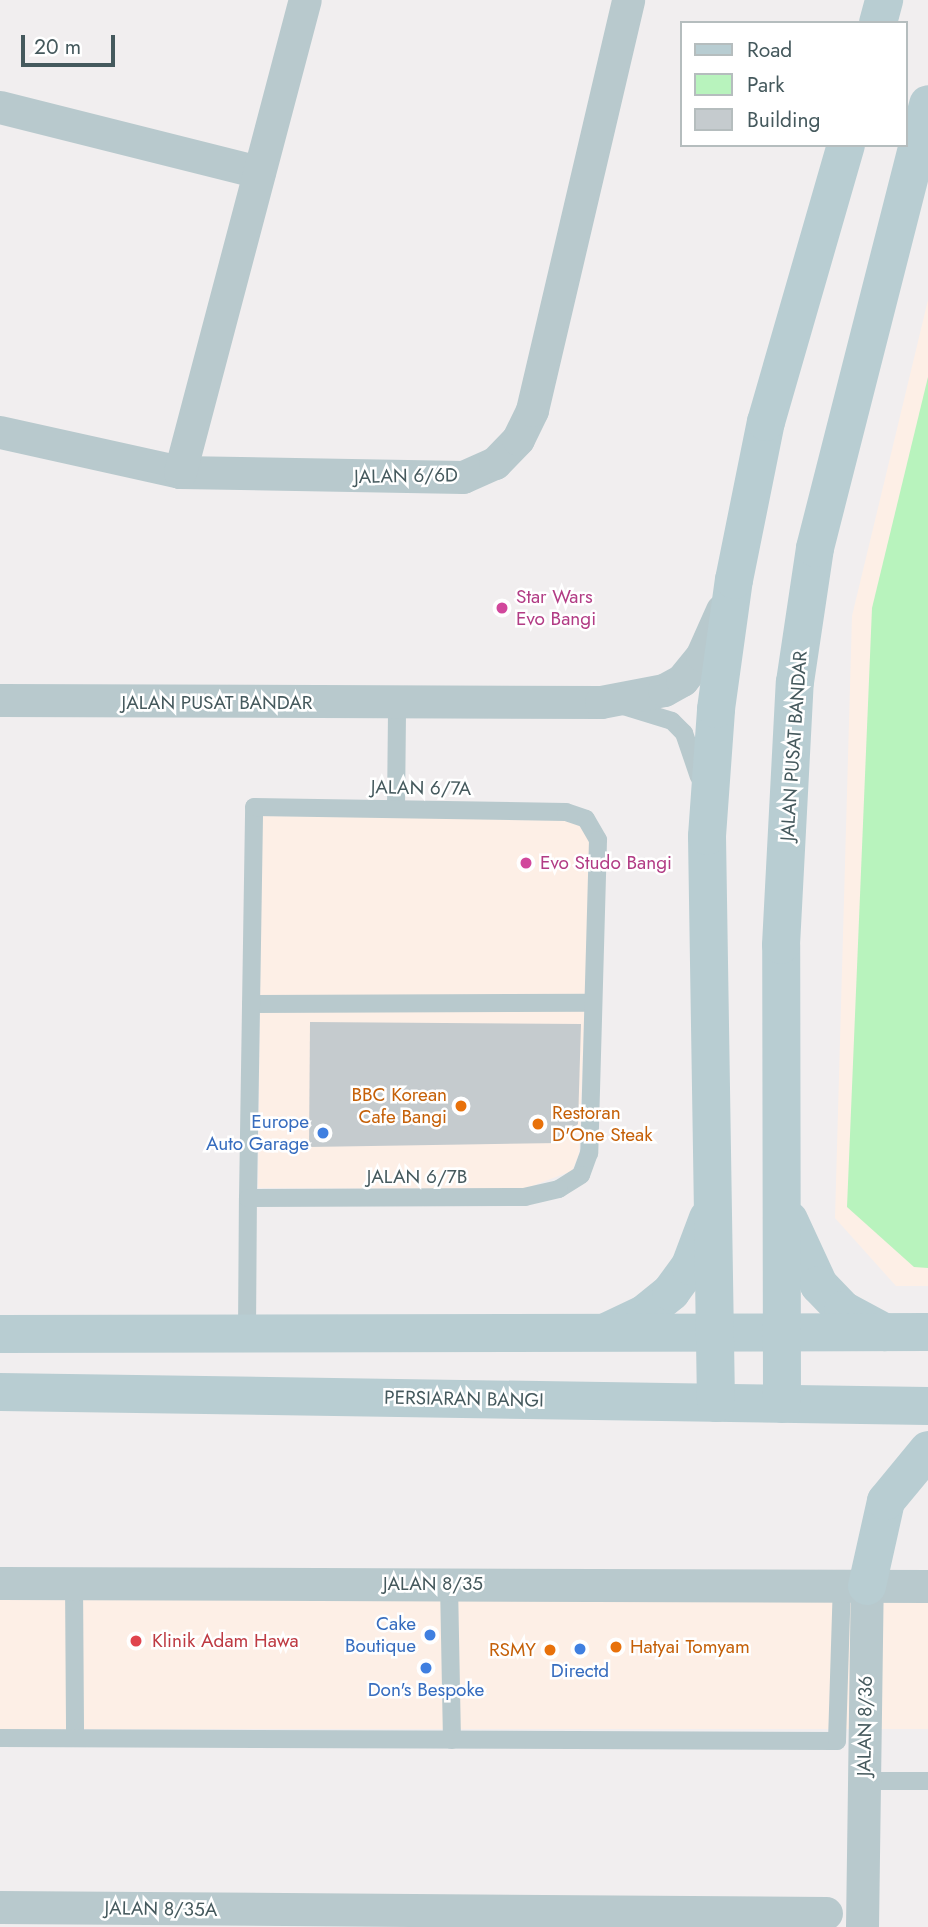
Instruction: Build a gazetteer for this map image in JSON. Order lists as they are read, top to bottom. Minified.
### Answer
{"streets":{"main road":["JALAN PUSAT BANDAR","PERSIARAN BANGI"],"street":["JALAN 6/6D","JALAN 8/35","JALAN 8/36","JALAN 8/35A"],"lane":["JALAN 6/7A","JALAN 6/7B"]},"crossings":[["JALAN PUSAT BANDAR","PERSIARAN BANGI"],["JALAN 6/7A","JALAN 6/7B"],["JALAN 8/35","JALAN 8/36"]],"places":["Star Wars Evo Bangi","Evo Studo Bangi","BBC Korean Cafe Bangi","Restoran D'One Steak","Europe Auto Garage","Cake Boutique","Klinik Adam Hawa","Hatyai Tomyam","Directd","RSMY","Don's Bespoke"],"legend":["Road","Park","Building"],"scale_bar":"20 m"}
